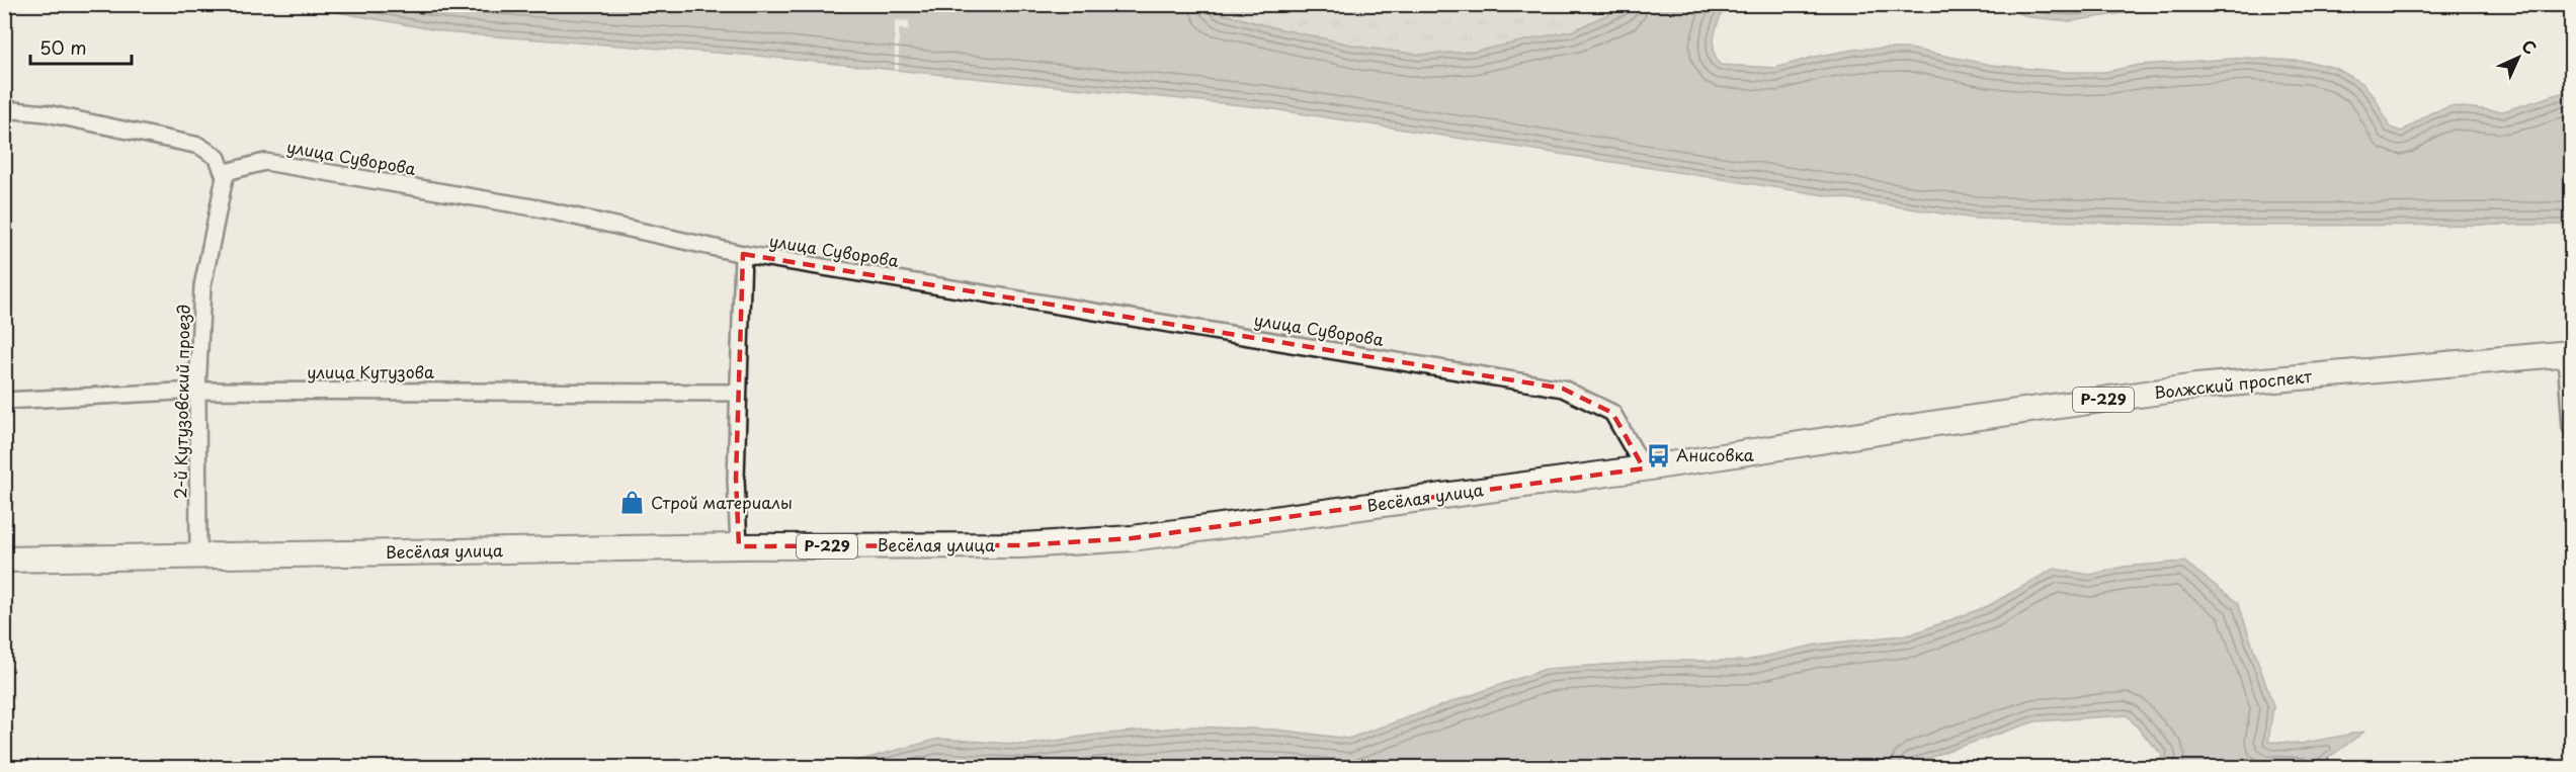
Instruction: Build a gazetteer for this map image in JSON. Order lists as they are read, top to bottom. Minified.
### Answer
{"streets":{"main road":["Волжский проспект","Р-229","Весёлая улица"],"street":["улица Суворова","улица Кутузова","2-й Кутузовский проезд"]},"crossings":[["улица Суворова","Волжский проспект"],["улица Суворова","2-й Кутузовский проезд"],["улица Суворова","Весёлая улица"],["улица Кутузова","2-й Кутузовский проезд"],["Волжский проспект","Весёлая улица"],["2-й Кутузовский проезд","Весёлая улица"]],"places":{"bus stop":["Анисовка"],"shop":["Строй материалы"]},"scale_bar":"50 m","north":"top right"}
